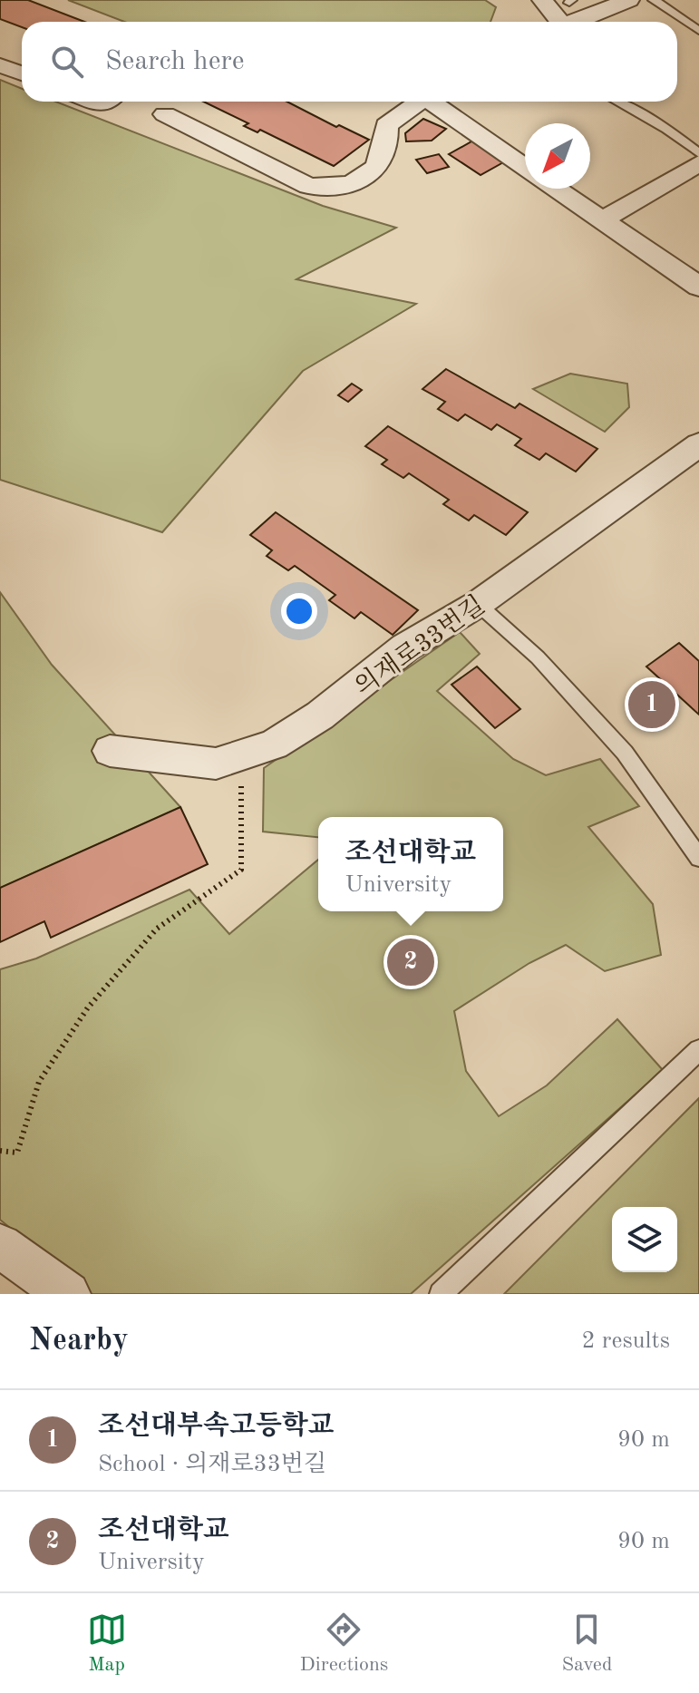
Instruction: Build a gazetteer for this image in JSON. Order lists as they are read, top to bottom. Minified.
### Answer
{"streets":{"street":["의재로33번길"]},"north":"bottom left","page":{"search":"Search here","pins":["1","2"],"popup":["조선대학교","University"],"heading":["Nearby","2 results"],"list":[{"mark":"1","name":"조선대부속고등학교","note":"School · 의재로33번길","value":"90 m"},{"mark":"2","name":"조선대학교","note":"University","value":"90 m"}],"nav":["Map","Directions","Saved"]}}
